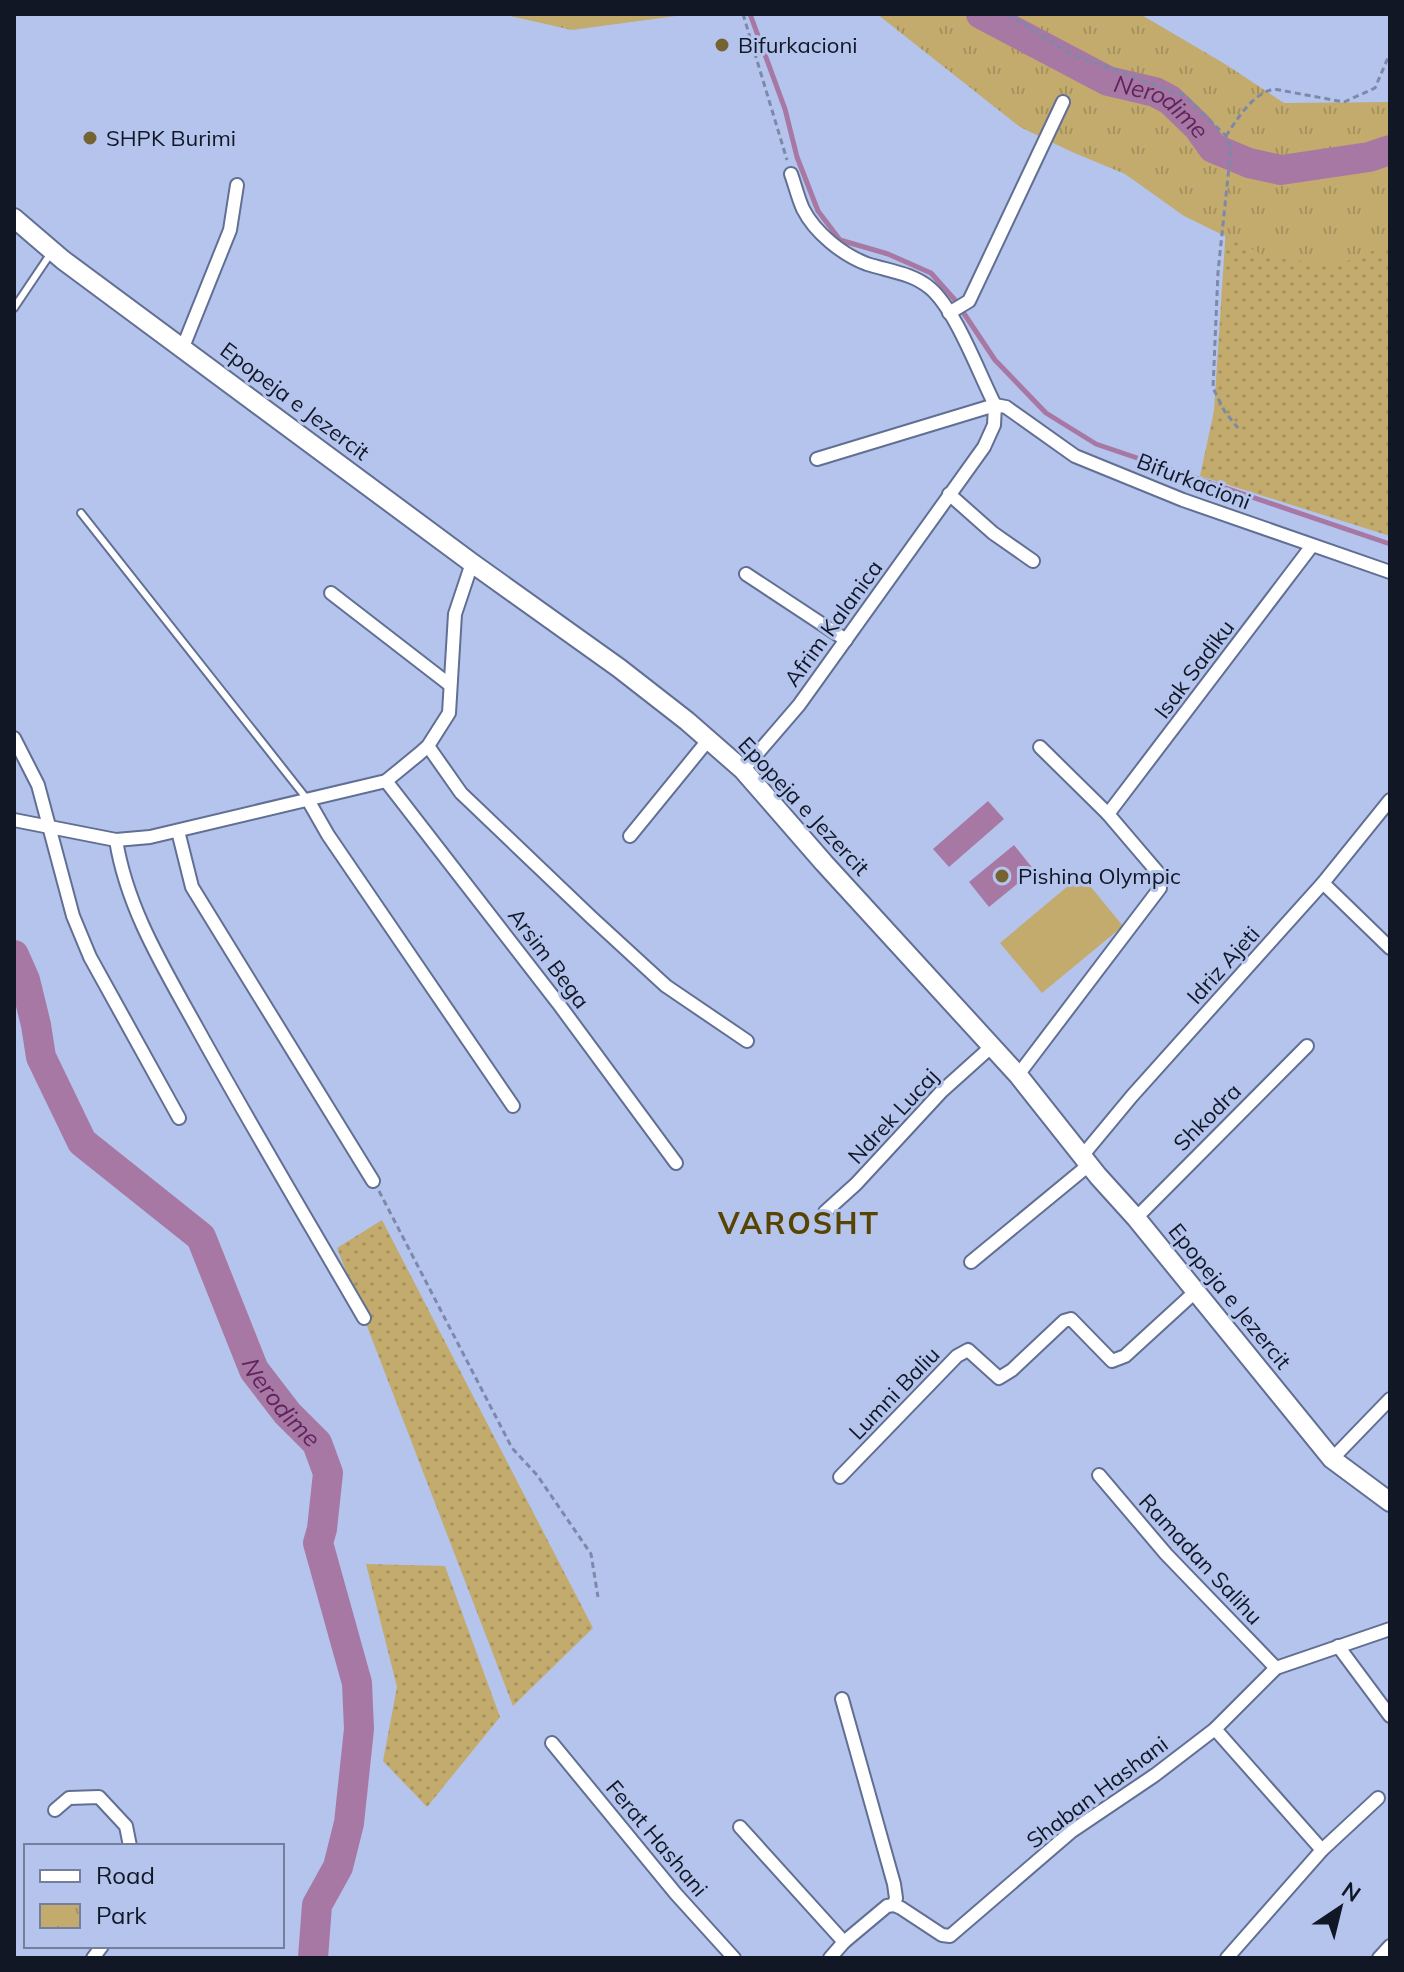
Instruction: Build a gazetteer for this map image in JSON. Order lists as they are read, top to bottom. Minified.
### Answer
{"streets":{"main road":["Epopeja e Jezercit"],"street":["Bifurkacioni","Afrim Kalanica","Isak Sadiku","Arsim Bega","Idriz Ajeti","Ndrek Lucaj","Shkodra","Lumni Baliu","Ramadan Salihu","Shaban Hashani","Ferat Hashani"]},"crossings":[["Epopeja e Jezercit","Afrim Kalanica"],["Epopeja e Jezercit","Idriz Ajeti"],["Epopeja e Jezercit","Ndrek Lucaj"],["Epopeja e Jezercit","Shkodra"],["Epopeja e Jezercit","Lumni Baliu"],["Bifurkacioni","Afrim Kalanica"],["Bifurkacioni","Isak Sadiku"],["Ramadan Salihu","Shaban Hashani"]],"districts":["VAROSHT"],"water":["Nerodime"],"places":["Bifurkacioni","SHPK Burimi","Pishina Olympic"],"legend":["Road","Park"],"north":"top right"}
